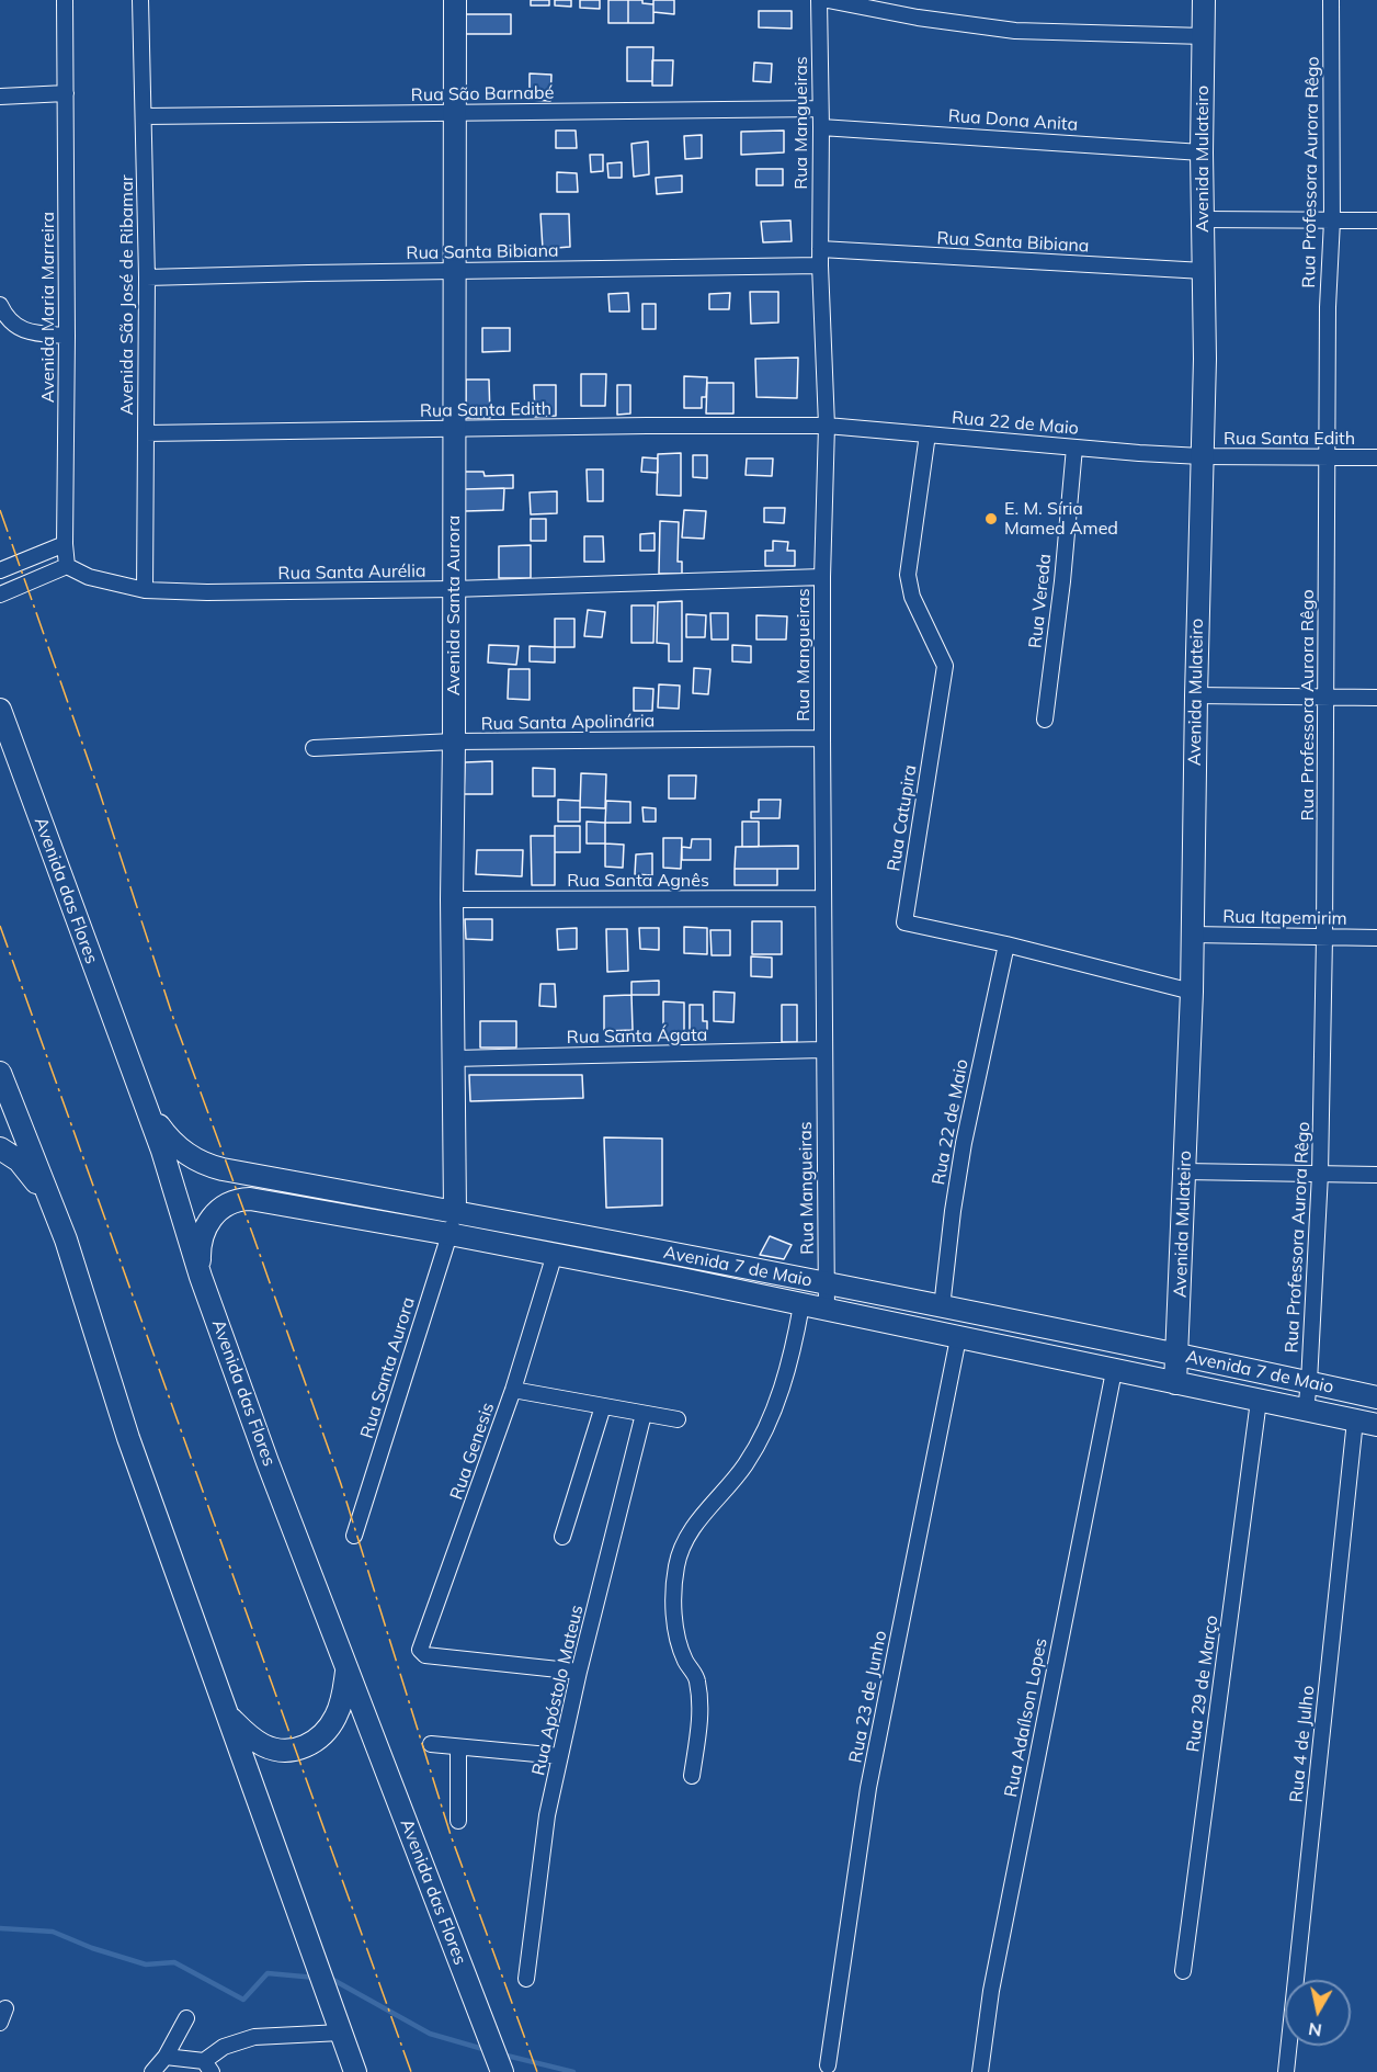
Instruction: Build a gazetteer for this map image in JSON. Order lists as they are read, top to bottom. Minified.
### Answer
{"streets":{"main road":["Avenida Mulateiro","Avenida Santa Aurora","Avenida das Flores","Avenida 7 de Maio"],"street":["Rua São Barnabé","Rua Dona Anita","Rua Mangueiras","Rua Professora Aurora Rêgo","Rua Santa Bibiana","Avenida São José de Ribamar","Avenida Maria Marreira","Rua Santa Edith","Rua 22 de Maio","Rua Santa Aurélia","Rua Vereda","Rua Santa Apolinária","Rua Catupira","Rua Santa Agnês","Rua Itapemirim","Rua Santa Ágata","Rua Santa Aurora","Rua Genesis","Rua 29 de Março","Rua Apóstolo Mateus","Rua 23 de Junho","Rua Adaílson Lopes","Rua 4 de Julho"]},"crossings":[["Rua São Barnabé","Rua Mangueiras"],["Rua São Barnabé","Avenida São José de Ribamar"],["Rua São Barnabé","Avenida Santa Aurora"],["Rua Dona Anita","Rua Mangueiras"],["Rua Dona Anita","Avenida Mulateiro"],["Rua Mangueiras","Rua Santa Bibiana"],["Rua Mangueiras","Rua Santa Edith"],["Rua Mangueiras","Rua 22 de Maio"],["Rua Mangueiras","Rua Santa Aurélia"],["Rua Mangueiras","Rua Santa Apolinária"],["Rua Mangueiras","Rua Santa Agnês"],["Rua Mangueiras","Rua Santa Ágata"],["Rua Mangueiras","Avenida 7 de Maio"],["Avenida Mulateiro","Rua Santa Bibiana"],["Avenida Mulateiro","Rua Santa Edith"],["Avenida Mulateiro","Rua 22 de Maio"],["Avenida Mulateiro","Rua Catupira"],["Avenida Mulateiro","Rua Itapemirim"],["Avenida Mulateiro","Avenida 7 de Maio"],["Rua Professora Aurora Rêgo","Rua Santa Edith"],["Rua Professora Aurora Rêgo","Rua Itapemirim"],["Rua Professora Aurora Rêgo","Avenida 7 de Maio"],["Rua Santa Bibiana","Avenida São José de Ribamar"],["Rua Santa Bibiana","Avenida Santa Aurora"],["Avenida São José de Ribamar","Rua Santa Edith"],["Avenida São José de Ribamar","Rua Santa Aurélia"],["Rua Santa Edith","Rua 22 de Maio"],["Rua Santa Edith","Avenida Santa Aurora"],["Rua 22 de Maio","Rua Vereda"],["Rua 22 de Maio","Rua Catupira"],["Rua 22 de Maio","Avenida 7 de Maio"],["Rua Santa Aurélia","Avenida Santa Aurora"],["Avenida Santa Aurora","Rua Santa Apolinária"],["Avenida Santa Aurora","Rua Santa Agnês"],["Avenida Santa Aurora","Rua Santa Ágata"],["Avenida Santa Aurora","Avenida 7 de Maio"],["Avenida Santa Aurora","Rua Santa Aurora"],["Avenida das Flores","Avenida 7 de Maio"],["Avenida 7 de Maio","Rua Santa Aurora"],["Avenida 7 de Maio","Rua Genesis"],["Avenida 7 de Maio","Rua 29 de Março"],["Avenida 7 de Maio","Rua 23 de Junho"],["Avenida 7 de Maio","Rua Adaílson Lopes"],["Avenida 7 de Maio","Rua 4 de Julho"],["Rua Genesis","Rua Apóstolo Mateus"]],"places":["E. M. Síria Mamed Amed"],"north":"bottom"}
